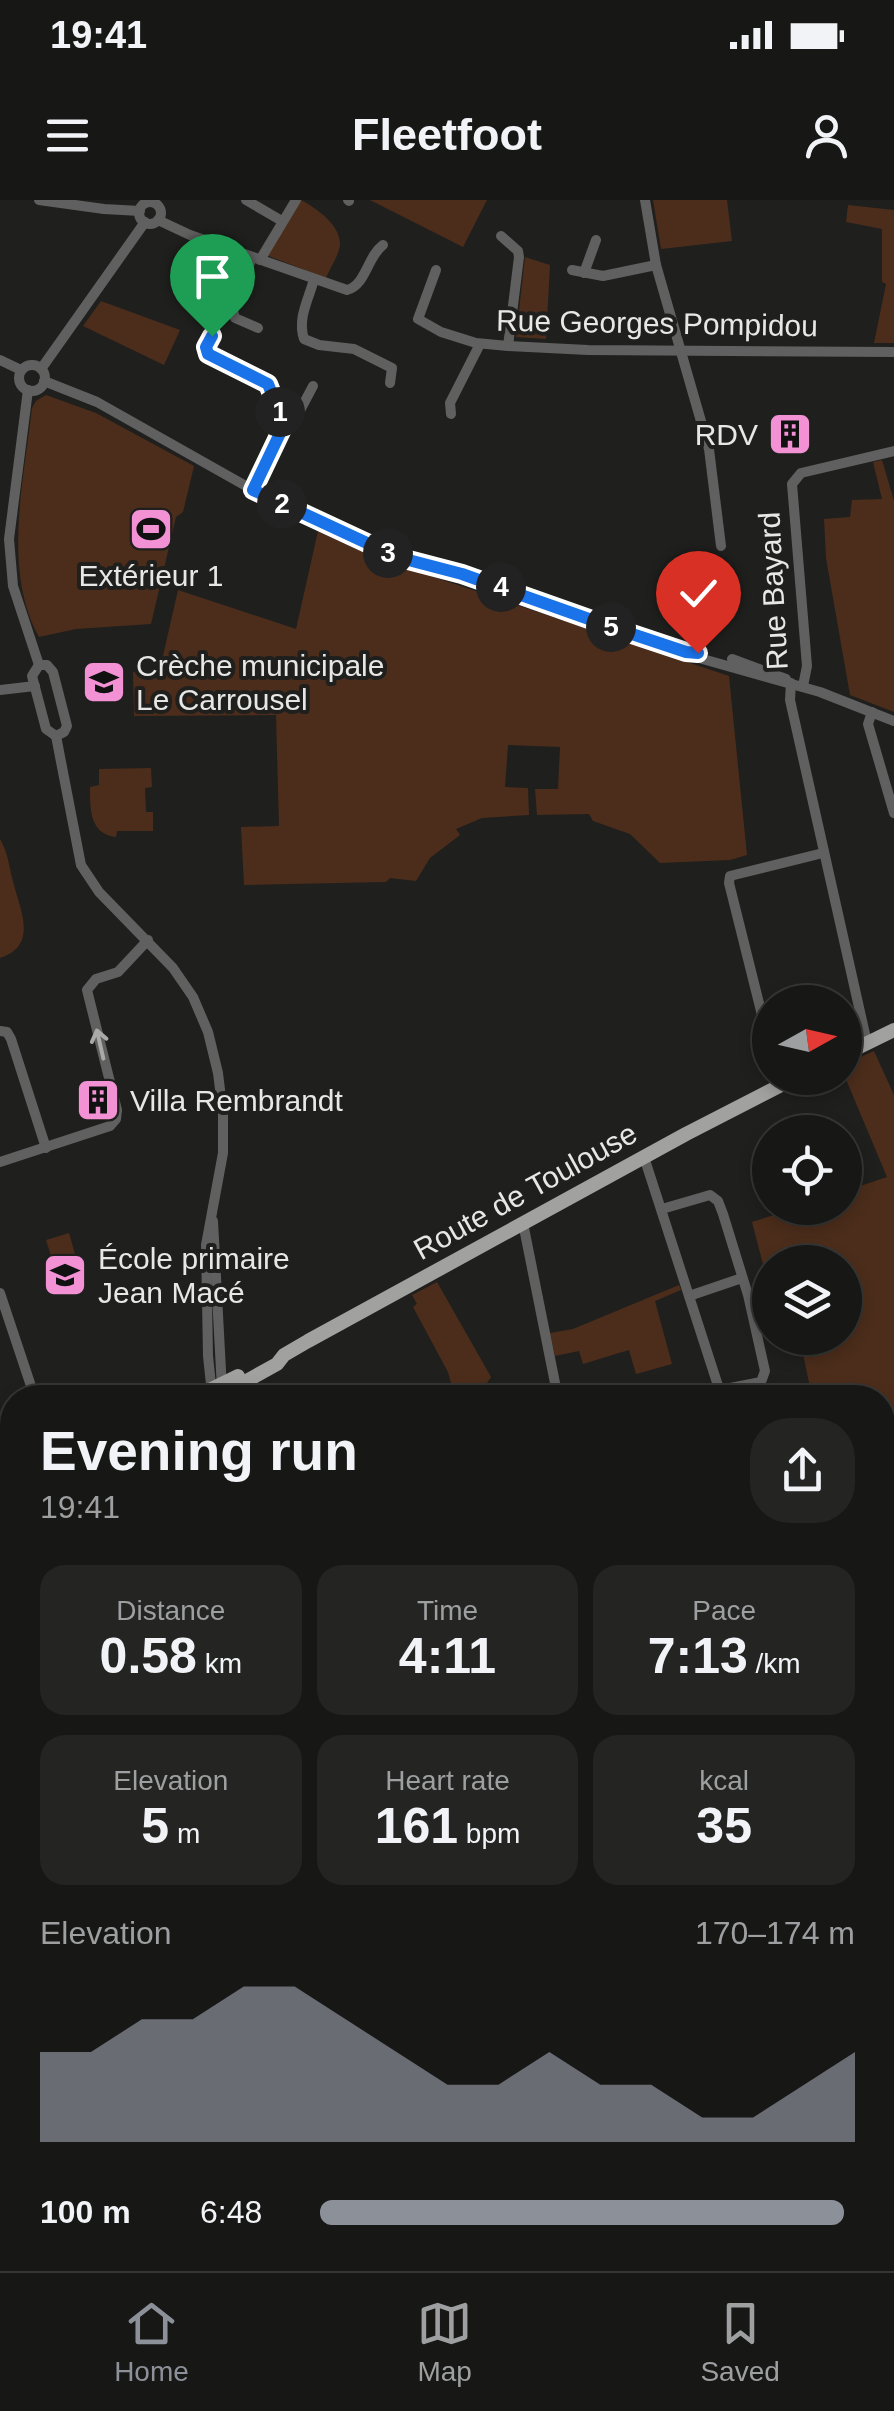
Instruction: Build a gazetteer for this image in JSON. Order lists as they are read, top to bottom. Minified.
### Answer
{"streets":{"main road":["Route de Toulouse"],"street":["Rue Georges Pompidou","Rue Bayard"]},"places":{"building":["RDV","Villa Rembrandt"],"sports":["Extérieur 1"],"school or university":["Crèche municipale Le Carrousel","École primaire Jean Macé"]},"north":"right","page":{"status":"19:41","header":"Fleetfoot","pins":["1","2","3","4","5"],"heading":["Evening run","19:41"],"stats":[["Distance","0.58 km"],["Time","4:11"],["Pace","7:13 /km"],["Elevation","5 m"],["Heart rate","161 bpm"],["kcal","35"]],"chart":["Elevation","170–174 m"],"list":[{"name":"100 m","note":"6:48"}],"tabs":["Home","Map","Saved"]}}
